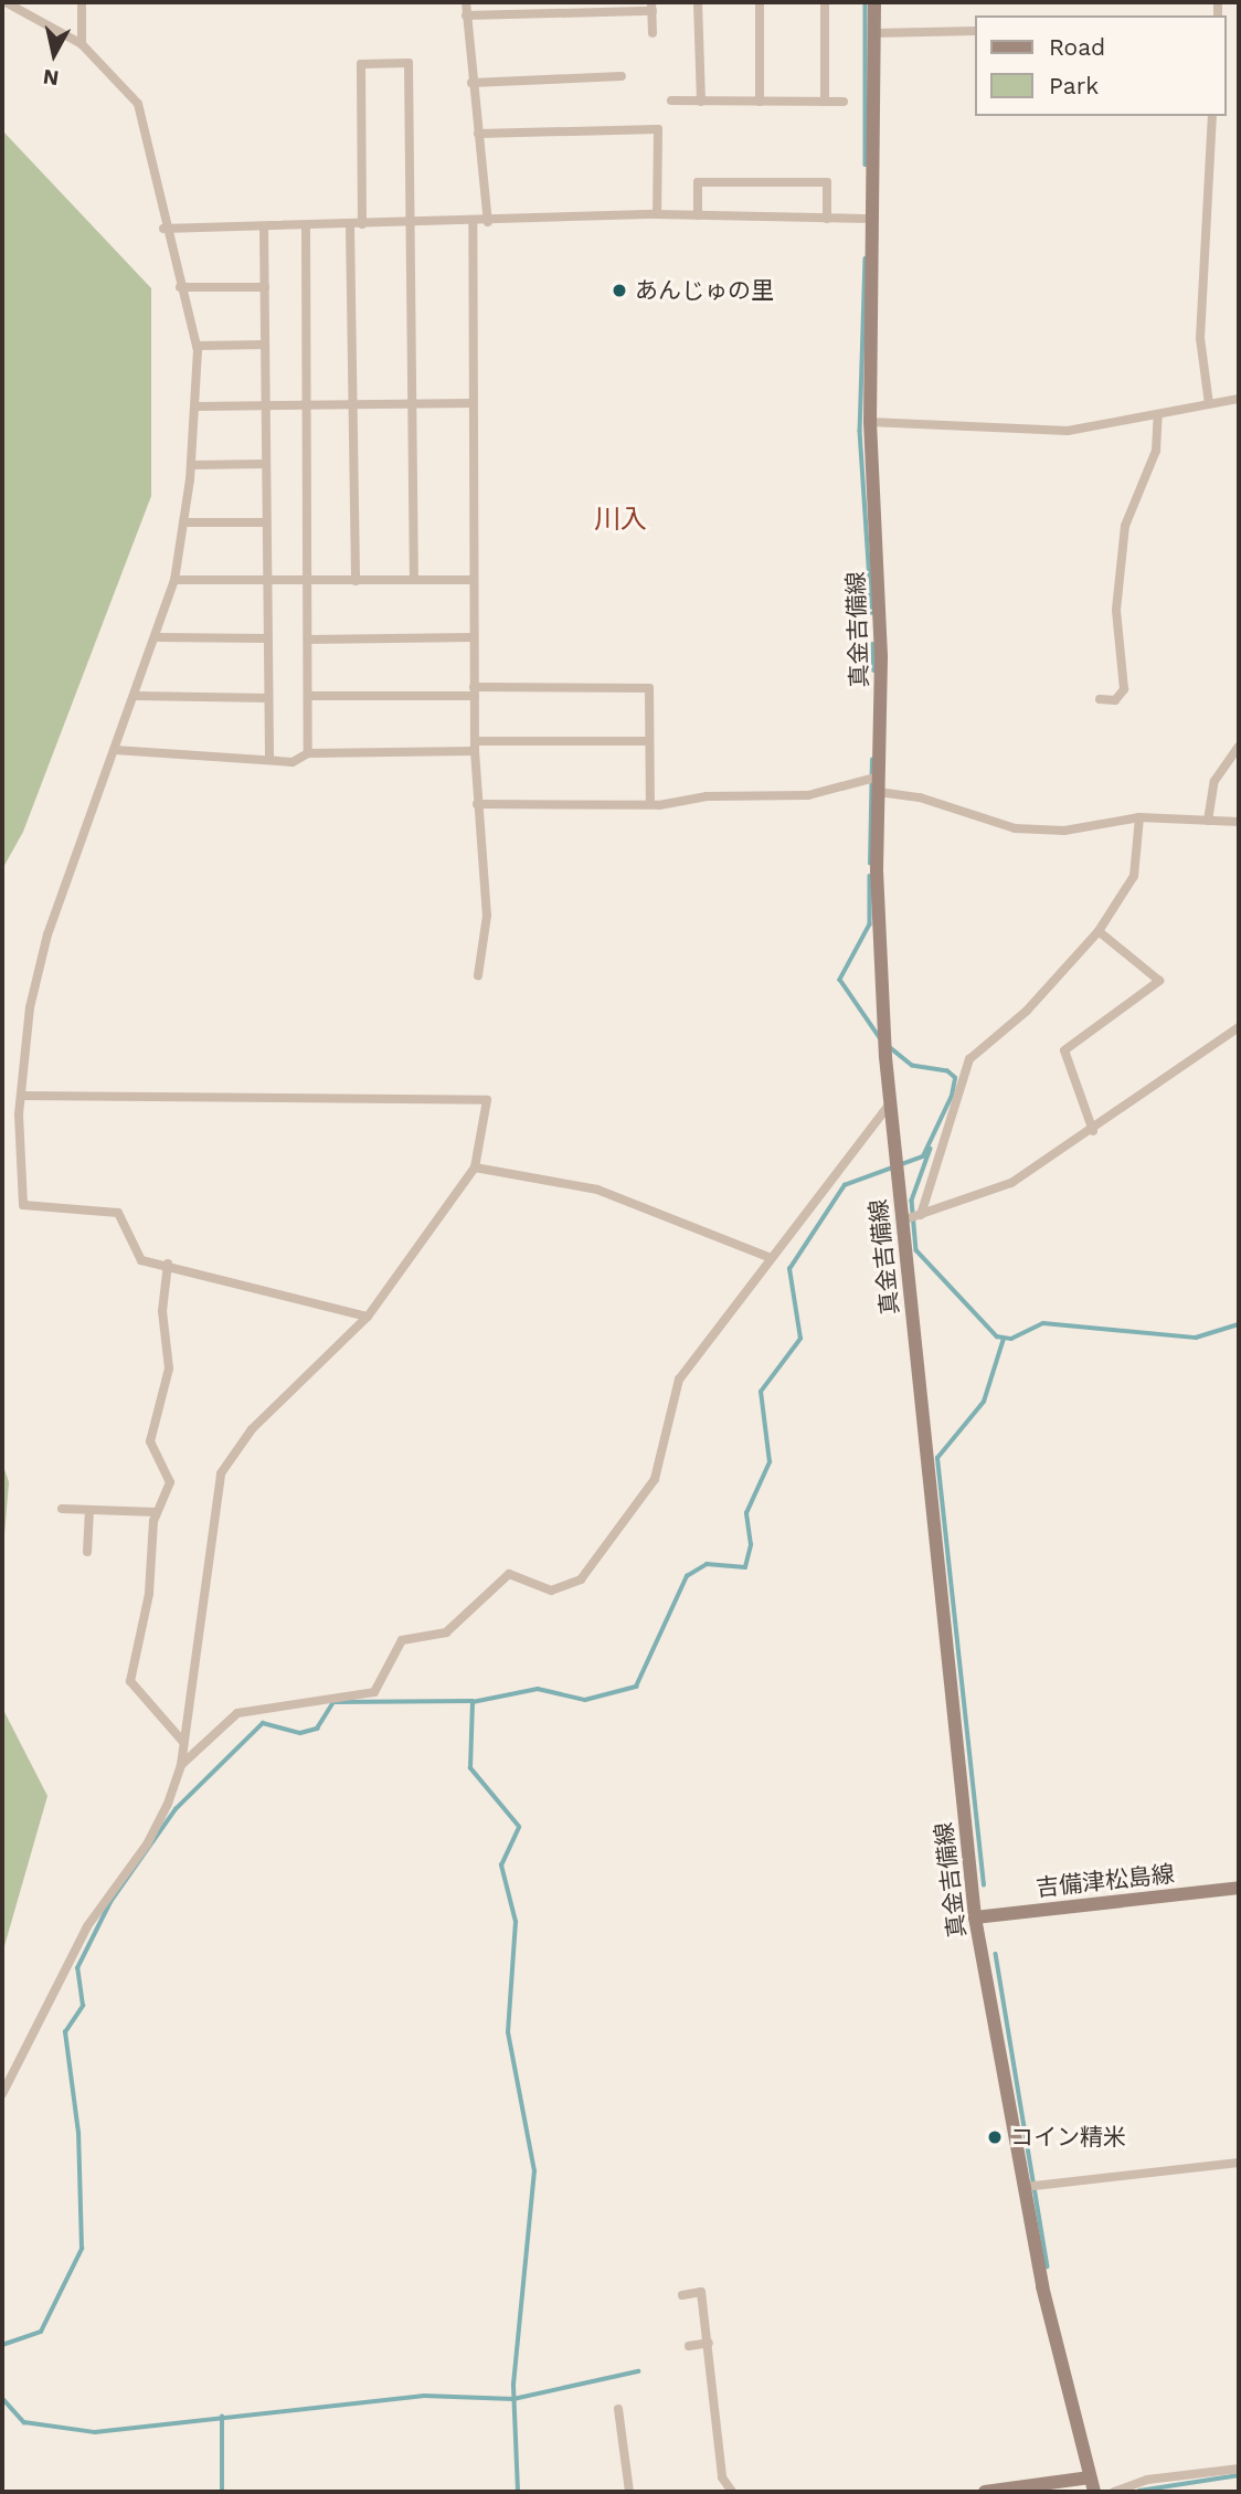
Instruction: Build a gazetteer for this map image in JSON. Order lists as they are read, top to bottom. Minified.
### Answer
{"streets":{"main road":["真金吉備線","吉備津松島線"]},"crossings":[["真金吉備線","吉備津松島線"]],"districts":["川入"],"places":["あんじゅの里","コイン精米"],"legend":["Road","Park"],"north":"bottom"}
